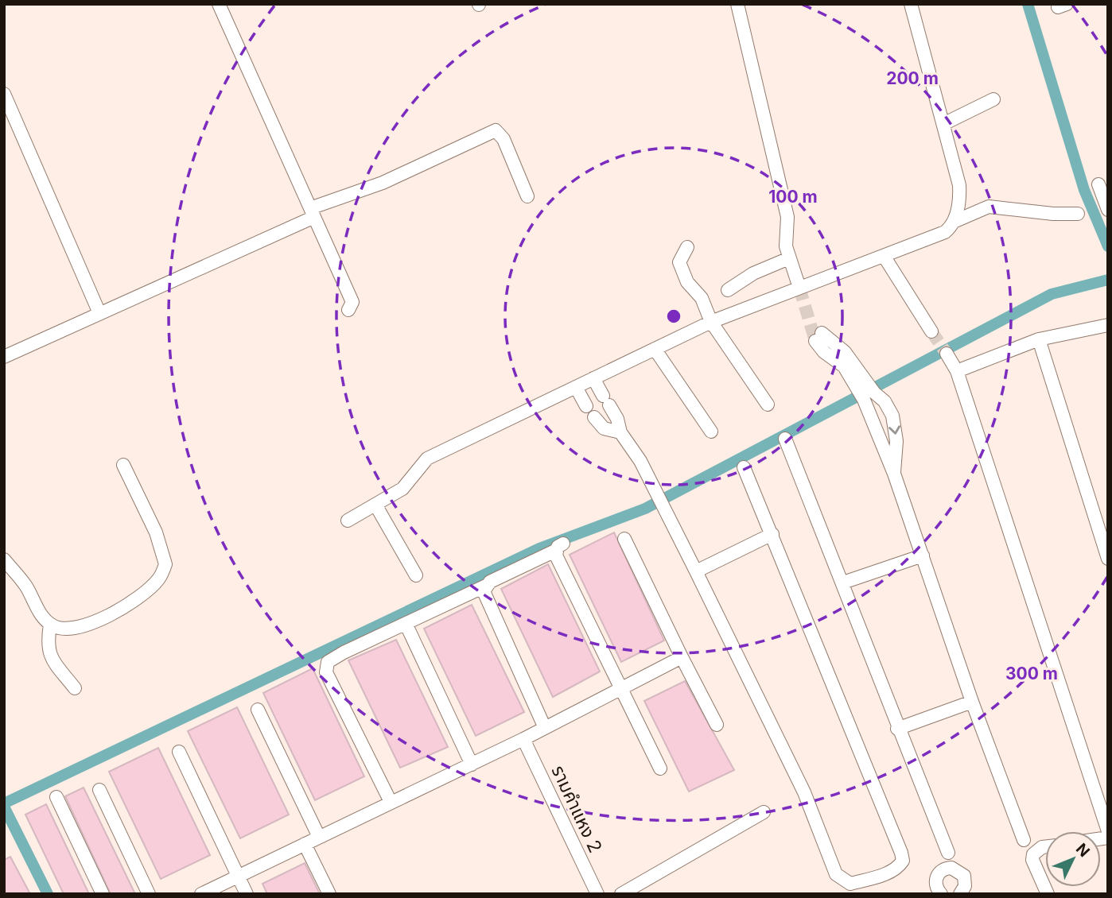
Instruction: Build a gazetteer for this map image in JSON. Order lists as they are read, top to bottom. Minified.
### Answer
{"streets":{"street":["รามคำแหง 2"]},"north":"top right","rings":["200 m","100 m","300 m"]}
